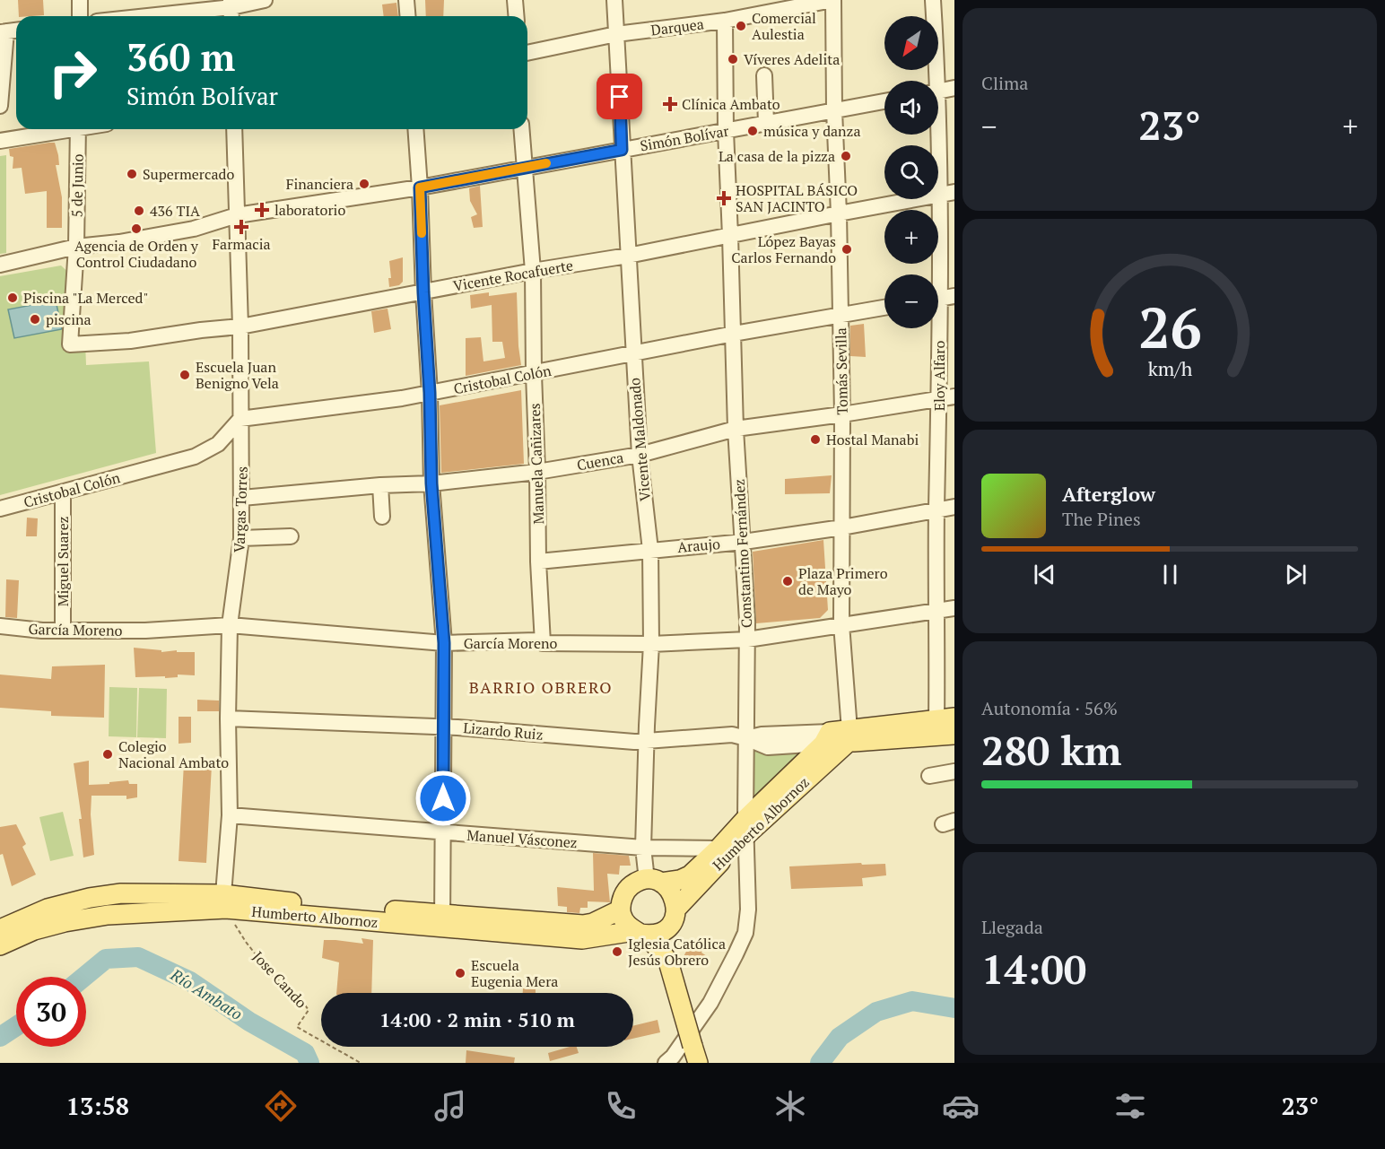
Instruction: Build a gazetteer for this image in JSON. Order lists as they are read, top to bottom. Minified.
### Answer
{"streets":{"main road":["Lizardo Ruiz","Humberto Albornoz"],"street":["Darquea","Simón Bolívar","5 de Junio","Vicente Rocafuerte","Tomás Sevilla","Eloy Alfaro","Cristobal Colón","Vicente Maldonado","Cuenca","Manuela Cañizares","Vargas Torres","Araujo","Constantino Fernández","Miguel Suarez","García Moreno","Manuel Vásconez"],"path":["Jose Cando"]},"crossings":[["Darquea","Tomás Sevilla"],["Darquea","Vicente Maldonado"],["Darquea","Constantino Fernández"],["Simón Bolívar","5 de Junio"],["Simón Bolívar","Tomás Sevilla"],["Simón Bolívar","Vicente Maldonado"],["Simón Bolívar","Manuela Cañizares"],["Simón Bolívar","Vargas Torres"],["Simón Bolívar","Constantino Fernández"],["5 de Junio","Vicente Rocafuerte"],["Vicente Rocafuerte","Tomás Sevilla"],["Vicente Rocafuerte","Eloy Alfaro"],["Vicente Rocafuerte","Vicente Maldonado"],["Vicente Rocafuerte","Manuela Cañizares"],["Vicente Rocafuerte","Vargas Torres"],["Vicente Rocafuerte","Constantino Fernández"],["Tomás Sevilla","Cristobal Colón"],["Tomás Sevilla","Cuenca"],["Tomás Sevilla","Araujo"],["Tomás Sevilla","García Moreno"],["Tomás Sevilla","Lizardo Ruiz"],["Tomás Sevilla","Humberto Albornoz"],["Eloy Alfaro","Cuenca"],["Eloy Alfaro","Araujo"],["Eloy Alfaro","García Moreno"],["Eloy Alfaro","Lizardo Ruiz"],["Cristobal Colón","Vicente Maldonado"],["Cristobal Colón","Manuela Cañizares"],["Cristobal Colón","Vargas Torres"],["Cristobal Colón","Constantino Fernández"],["Cristobal Colón","Miguel Suarez"],["Vicente Maldonado","Cuenca"],["Vicente Maldonado","Araujo"],["Vicente Maldonado","García Moreno"],["Vicente Maldonado","Lizardo Ruiz"],["Vicente Maldonado","Humberto Albornoz"],["Vicente Maldonado","Manuel Vásconez"],["Cuenca","Manuela Cañizares"],["Cuenca","Vargas Torres"],["Cuenca","Constantino Fernández"],["Manuela Cañizares","Araujo"],["Manuela Cañizares","García Moreno"],["Vargas Torres","García Moreno"],["Vargas Torres","Lizardo Ruiz"],["Vargas Torres","Humberto Albornoz"],["Vargas Torres","Manuel Vásconez"],["Vargas Torres","Jose Cando"],["Araujo","Constantino Fernández"],["Constantino Fernández","García Moreno"],["Constantino Fernández","Lizardo Ruiz"],["Constantino Fernández","Humberto Albornoz"],["Miguel Suarez","García Moreno"],["Lizardo Ruiz","Humberto Albornoz"],["Humberto Albornoz","Manuel Vásconez"],["Humberto Albornoz","Jose Cando"]],"districts":["BARRIO OBRERO"],"water":["Río Ambato"],"places":{"other":["Comercial Aulestia","Víveres Adelita","música y danza","La casa de la pizza","Supermercado","Financiera","436 TIA","Agencia de Orden y Control Ciudadano","López Bayas Carlos Fernando","Piscina \"La Merced\"","piscina","Escuela Juan Benigno Vela","Hostal Manabi","Plaza Primero de Mayo","Colegio Nacional Ambato","Iglesia Católica Jesús Obrero","Escuela Eugenia Mera"],"health":["Clínica Ambato","HOSPITAL BÁSICO SAN JACINTO","laboratorio","Farmacia"]},"north":"bottom left","page":{"tile":["Clima",["Autonomía · 56%","280 km"],["Llegada","14:00"]],"map_buttons":["+","−"],"turn":["360 m","Simón Bolívar"],"heat":["−","23°","+"],"song":["Afterglow","The Pines"],"limit":"30","trip":"14:00 · 2 min · 510 m","tabs":["13:58","23°"],"gauge":["26","km/h"]}}
